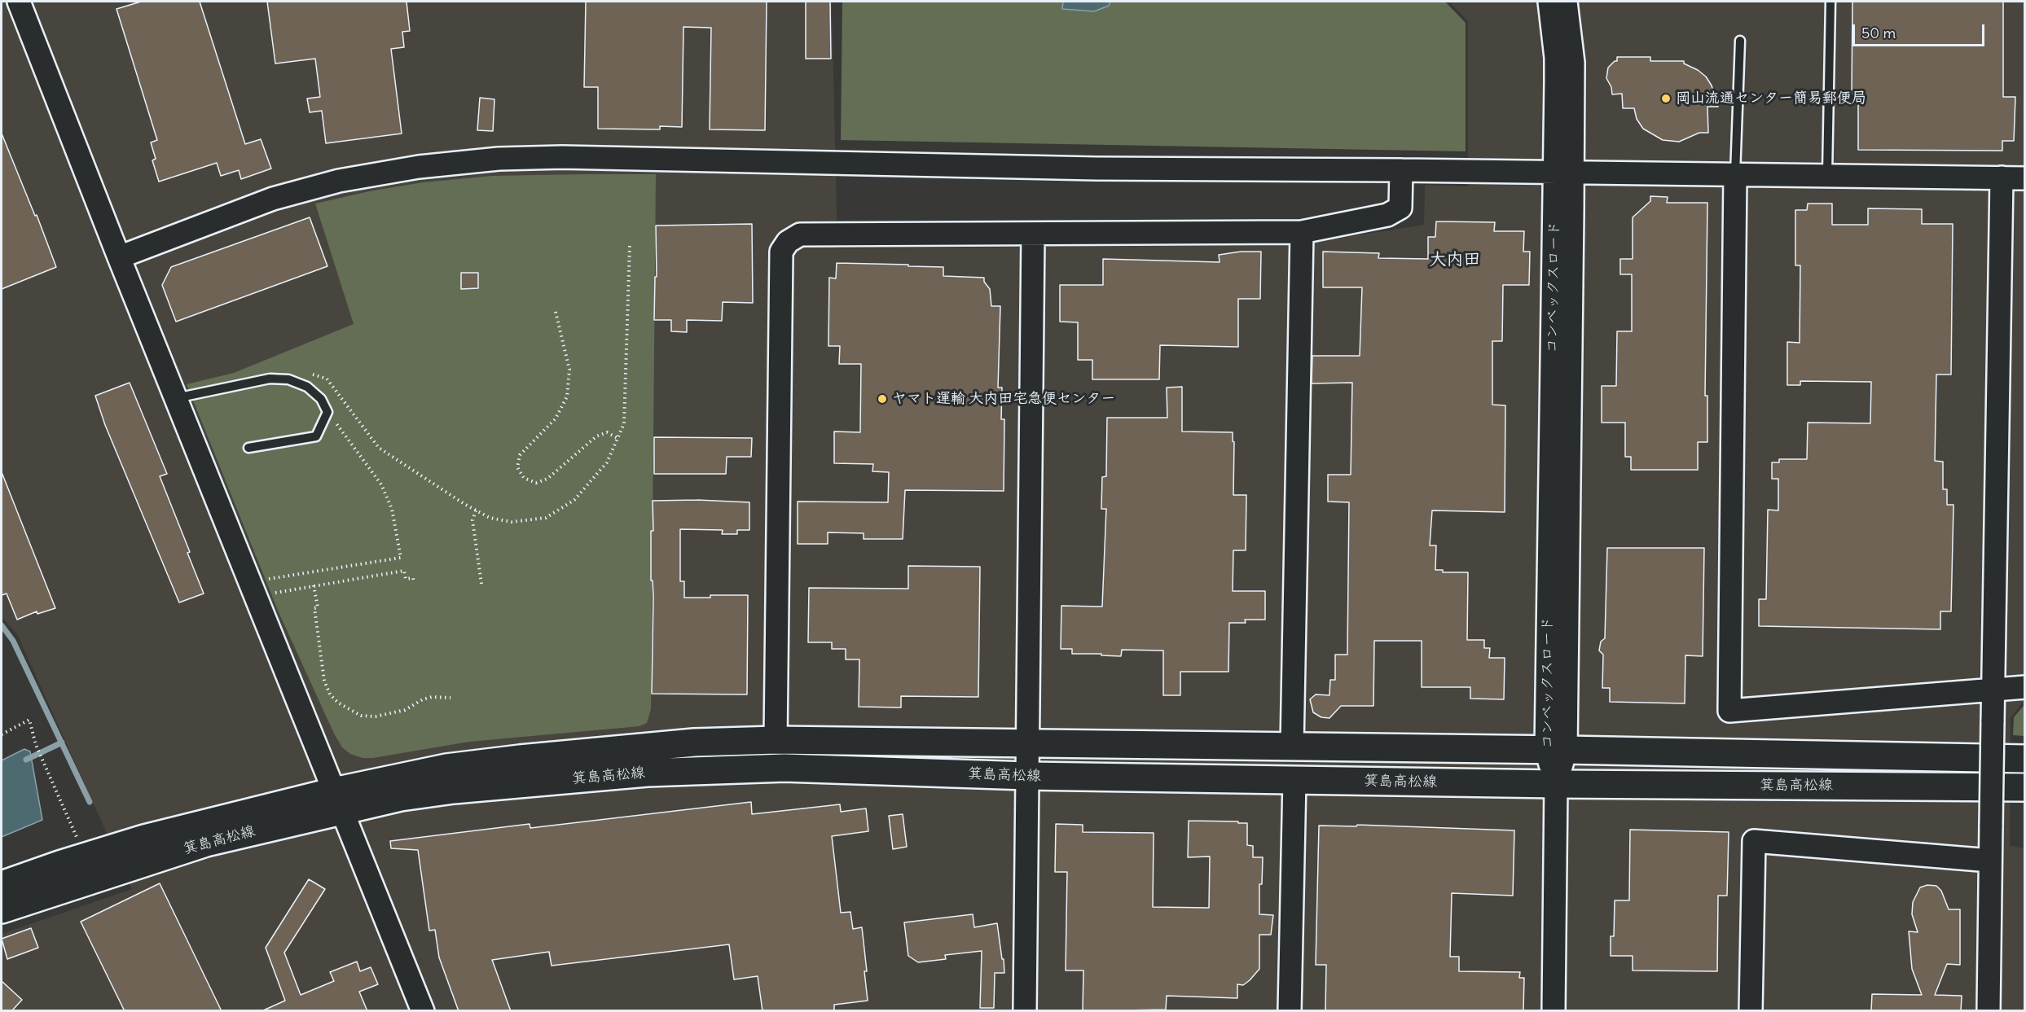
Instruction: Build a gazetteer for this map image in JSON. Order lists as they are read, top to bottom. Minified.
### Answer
{"streets":{"main road":["箕島高松線"],"street":["コンベックスロード"]},"crossings":[["コンベックスロード","箕島高松線"]],"districts":["大内田"],"places":["岡山流通センター簡易郵便局","ヤマト運輸 大内田宅急便センター"],"scale_bar":"50 m"}
